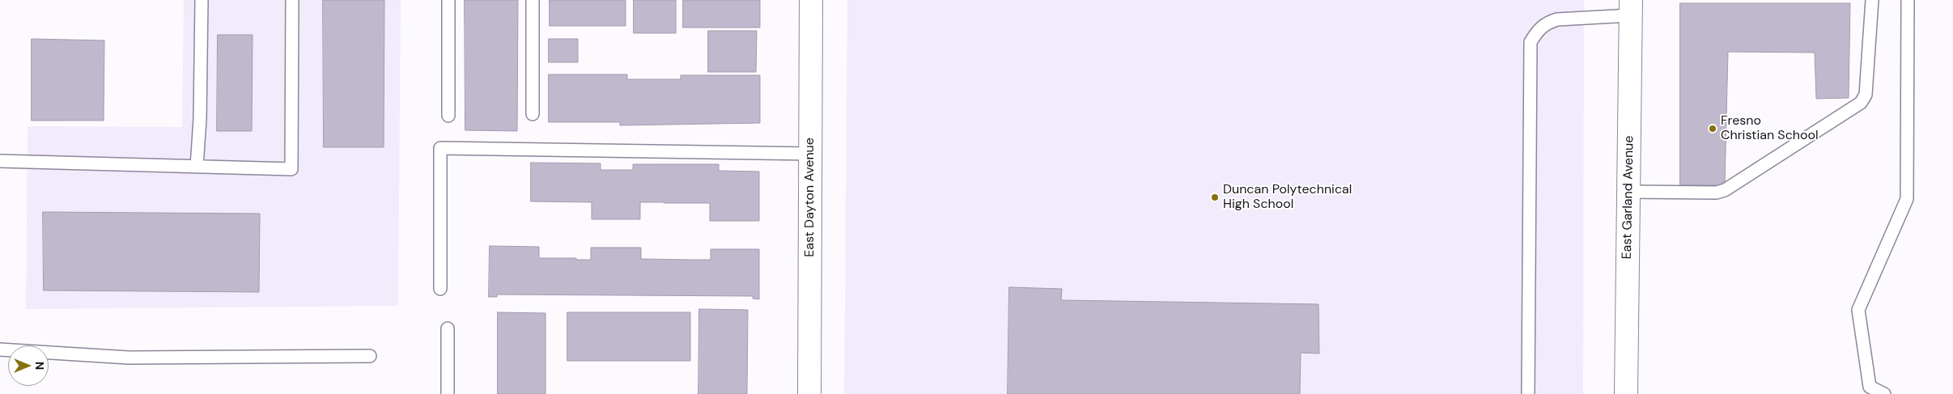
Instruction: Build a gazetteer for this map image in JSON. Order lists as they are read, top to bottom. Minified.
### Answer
{"streets":{"street":["East Dayton Avenue","East Garland Avenue"]},"places":["Fresno Christian School","Duncan Polytechnical High School"],"north":"right"}
